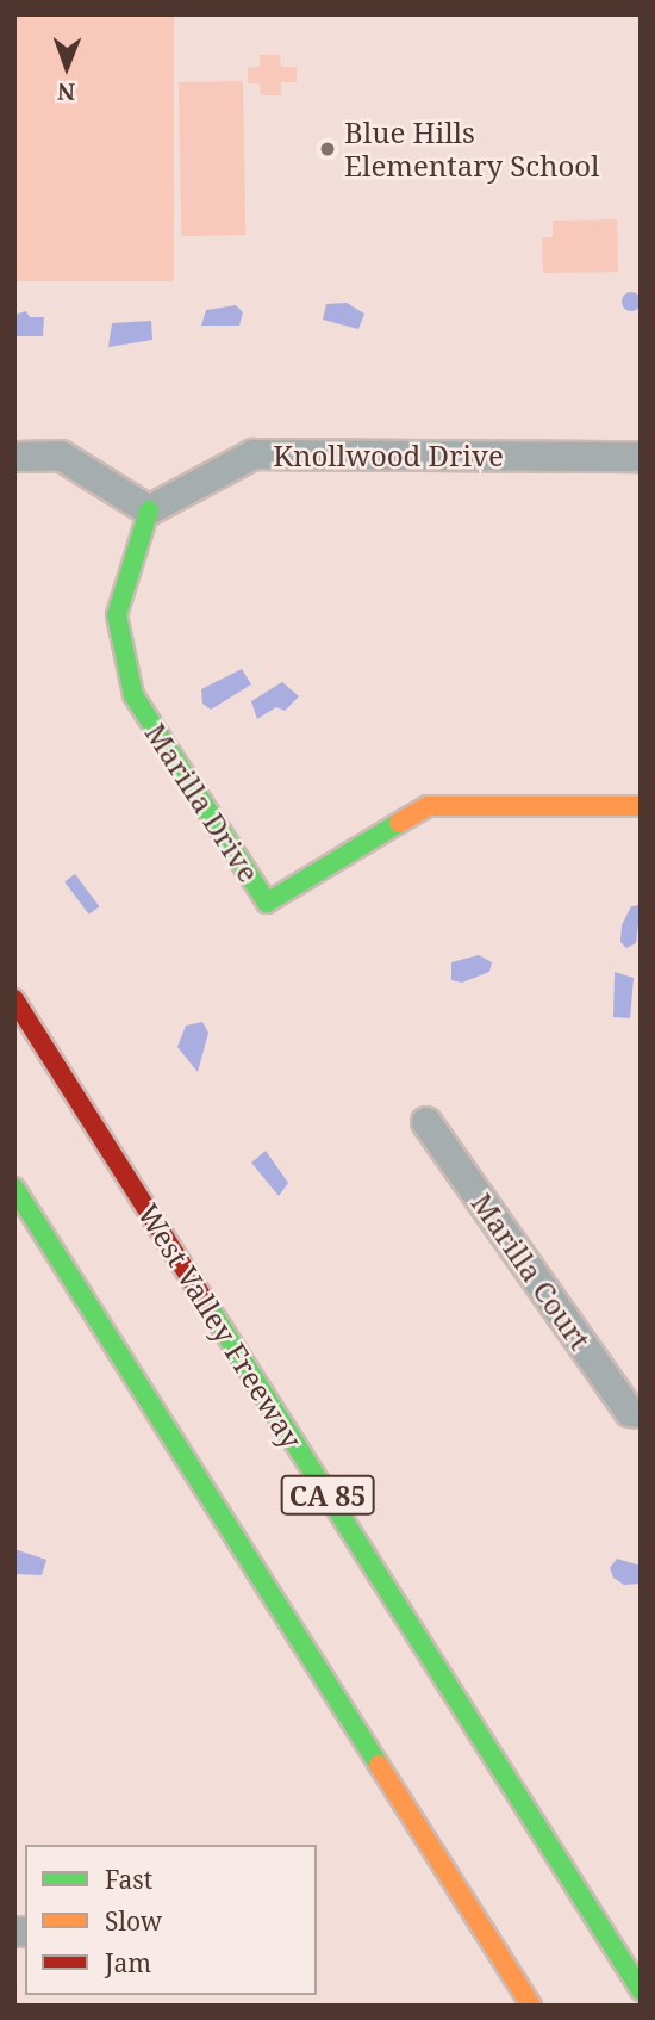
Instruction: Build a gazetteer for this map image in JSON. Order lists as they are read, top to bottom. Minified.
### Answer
{"streets":{"main road":["Marilla Drive","West Valley Freeway","CA 85"],"street":["Knollwood Drive","Marilla Court"]},"crossings":[["Knollwood Drive","Marilla Drive"]],"places":["Blue Hills Elementary School"],"legend":["Fast","Slow","Jam"],"north":"bottom"}
